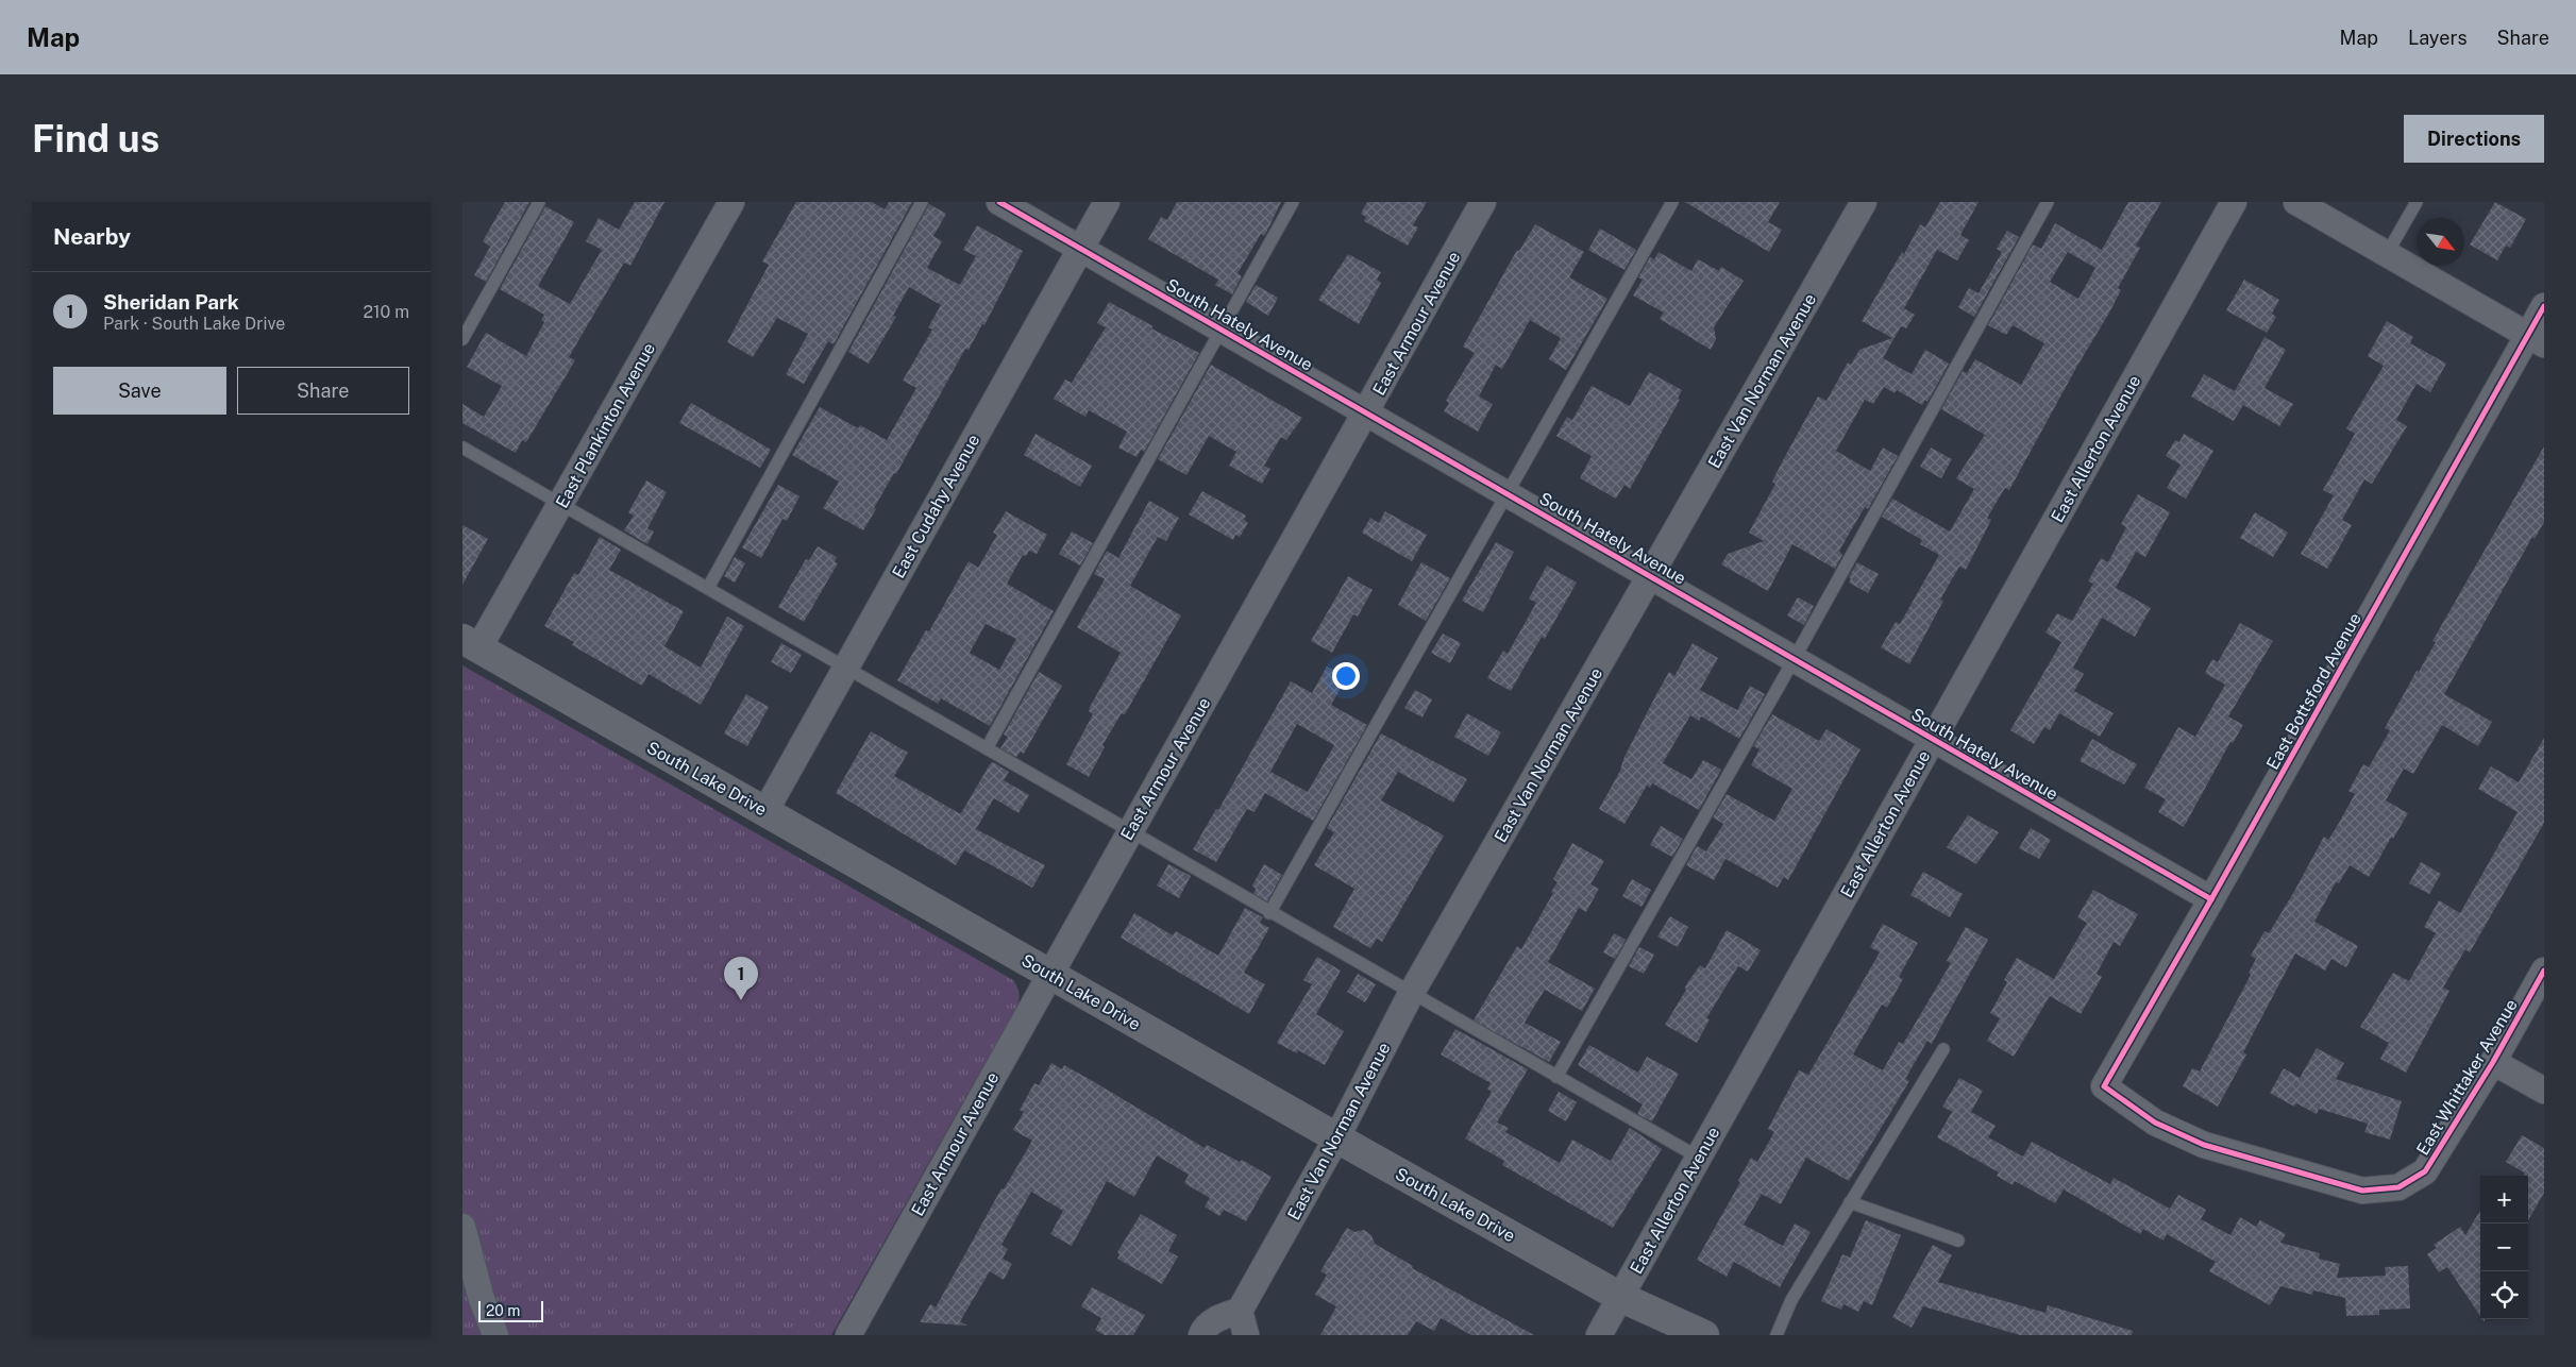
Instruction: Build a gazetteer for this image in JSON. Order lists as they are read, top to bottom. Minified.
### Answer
{"streets":{"main road":["South Lake Drive"],"street":["East Armour Avenue","South Hately Avenue","East Van Norman Avenue","East Plankinton Avenue","East Allerton Avenue","East Cudahy Avenue","East Bottsford Avenue","East Whittaker Avenue"]},"crossings":[["East Armour Avenue","South Hately Avenue"],["East Armour Avenue","South Lake Drive"],["South Hately Avenue","East Van Norman Avenue"],["South Hately Avenue","East Allerton Avenue"],["South Hately Avenue","East Cudahy Avenue"],["South Hately Avenue","East Bottsford Avenue"],["East Van Norman Avenue","South Lake Drive"],["East Plankinton Avenue","South Lake Drive"],["East Allerton Avenue","South Lake Drive"],["East Cudahy Avenue","South Lake Drive"],["East Bottsford Avenue","East Whittaker Avenue"]],"scale_bar":"20 m","north":"bottom right","page":{"header":"Map","nav":["Map","Layers","Share"],"buttons":["Directions",["Save","Share"]],"title":"Find us","heading":"Nearby","list":[{"mark":"1","name":"Sheridan Park","note":"Park · South Lake Drive","value":"210 m"}],"pins":"1","map_buttons":["+","−"],"scale":"20 m"}}
